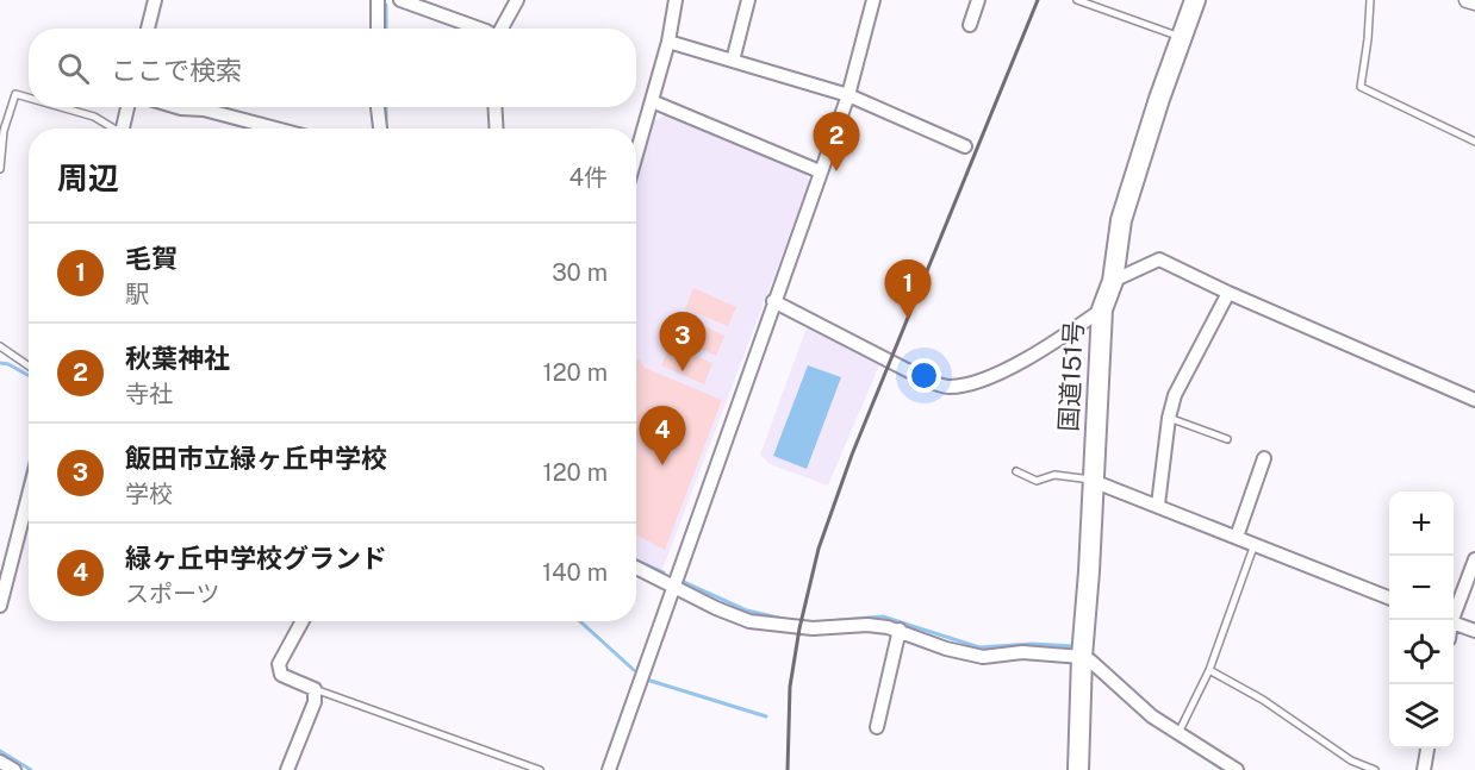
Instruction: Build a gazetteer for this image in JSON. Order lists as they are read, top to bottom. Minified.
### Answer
{"streets":{"highway":["国道151号"]},"page":{"search":"ここで検索","pins":["2","1","3","4"],"heading":["周辺","4件"],"list":[{"mark":"1","name":"毛賀","note":"駅","value":"30 m"},{"mark":"2","name":"秋葉神社","note":"寺社","value":"120 m"},{"mark":"3","name":"飯田市立緑ヶ丘中学校","note":"学校","value":"120 m"},{"mark":"4","name":"緑ヶ丘中学校グランド","note":"スポーツ","value":"140 m"}],"map_buttons":["+","−"]}}
